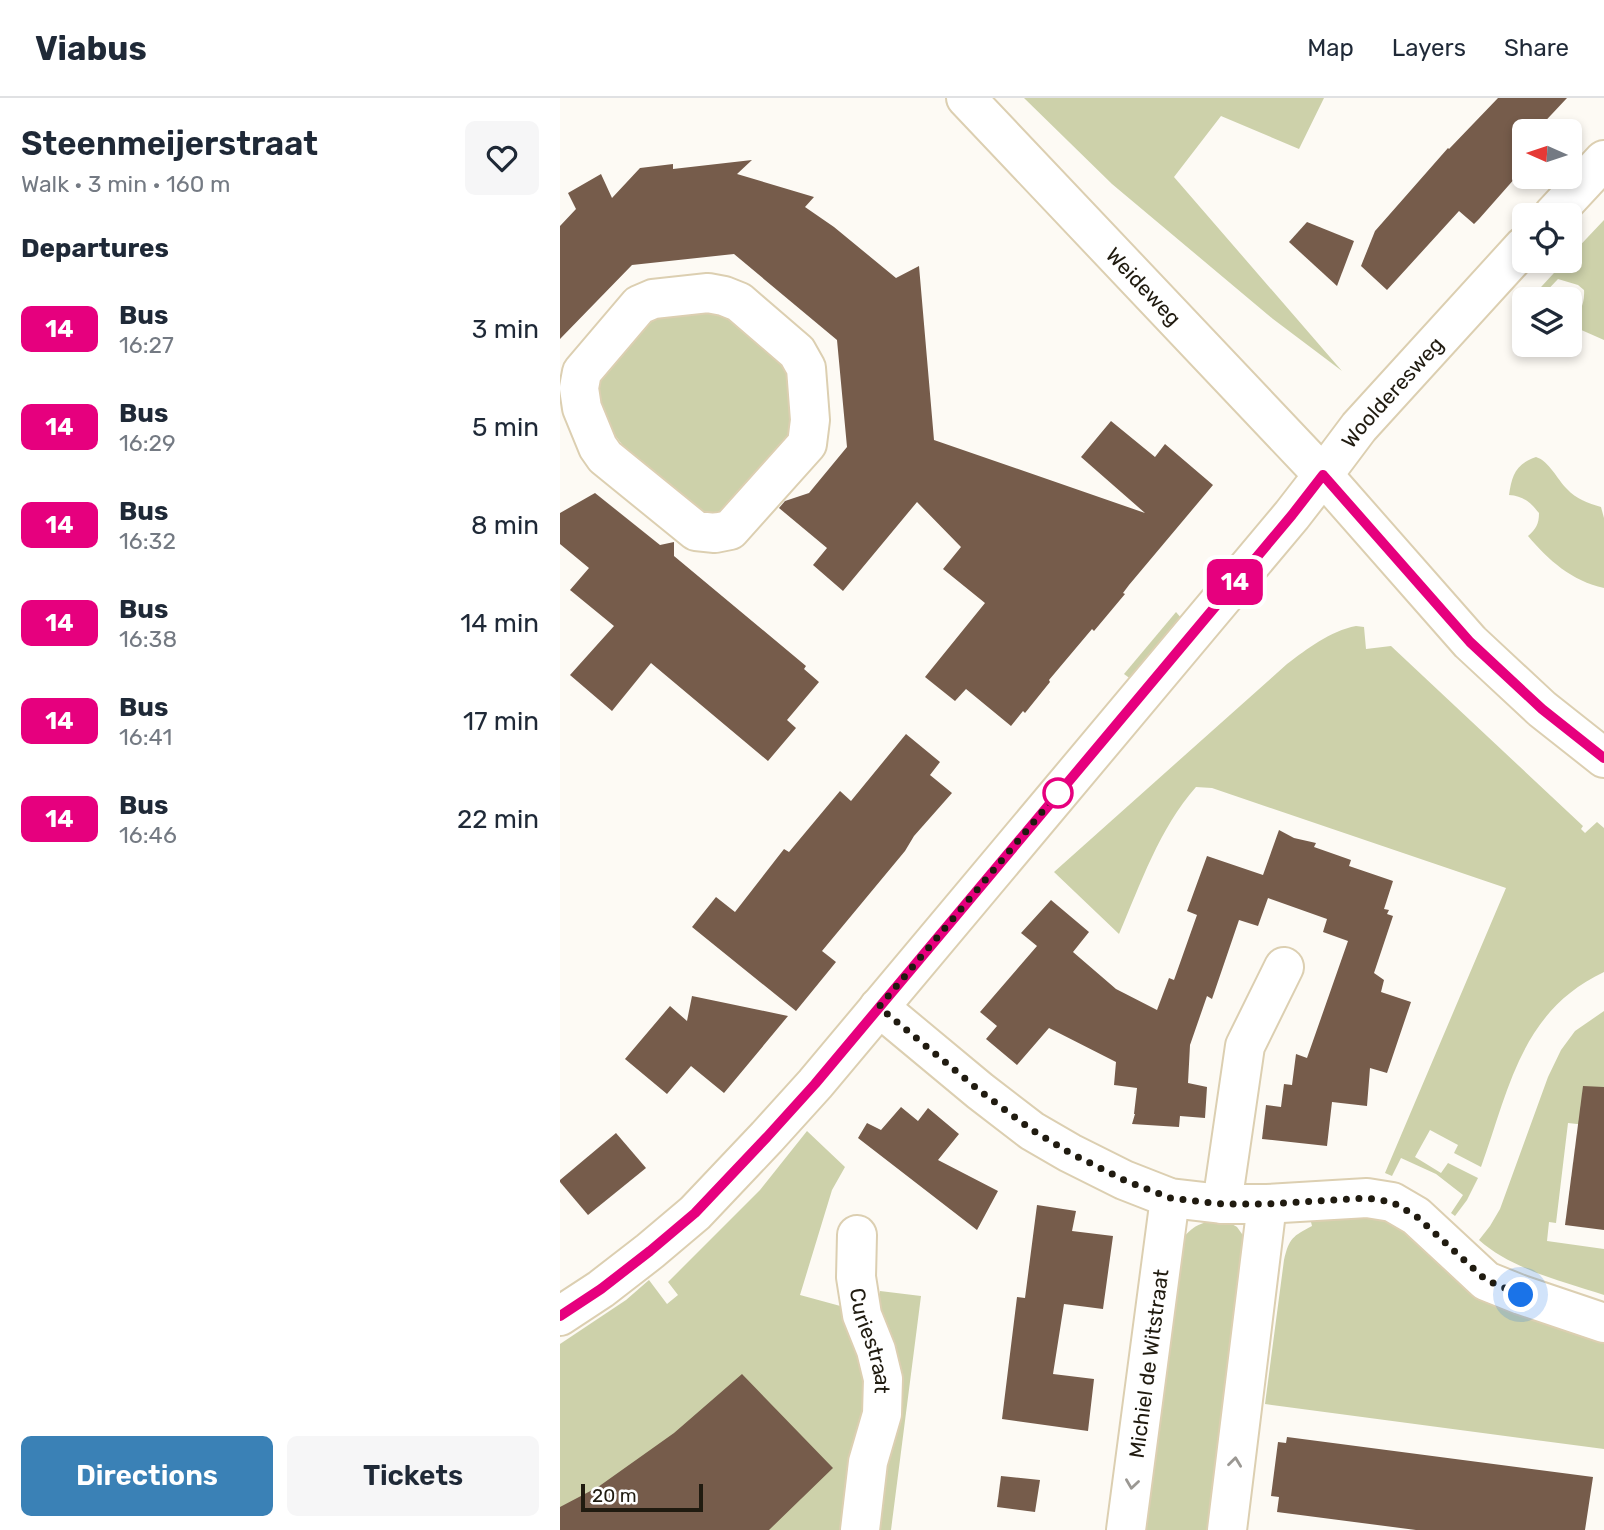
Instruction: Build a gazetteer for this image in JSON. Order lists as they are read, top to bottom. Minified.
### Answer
{"streets":{"street":["Weideweg","Woolderesweg","Curiestraat","Michiel de Witstraat"]},"crossings":[["Weideweg","Woolderesweg"]],"lines":["bus line 14"],"scale_bar":"20 m","north":"left","page":{"header":"Viabus","nav":["Map","Layers","Share"],"heading":[["Steenmeijerstraat","Walk · 3 min · 160 m"],"Departures"],"on_map":"14","list":[{"mark":"14","name":"Bus","note":"16:27","value":"3 min"},{"mark":"14","name":"Bus","note":"16:29","value":"5 min"},{"mark":"14","name":"Bus","note":"16:32","value":"8 min"},{"mark":"14","name":"Bus","note":"16:38","value":"14 min"},{"mark":"14","name":"Bus","note":"16:41","value":"17 min"},{"mark":"14","name":"Bus","note":"16:46","value":"22 min"}],"buttons":["Directions","Tickets"],"scale":"20 m"}}
